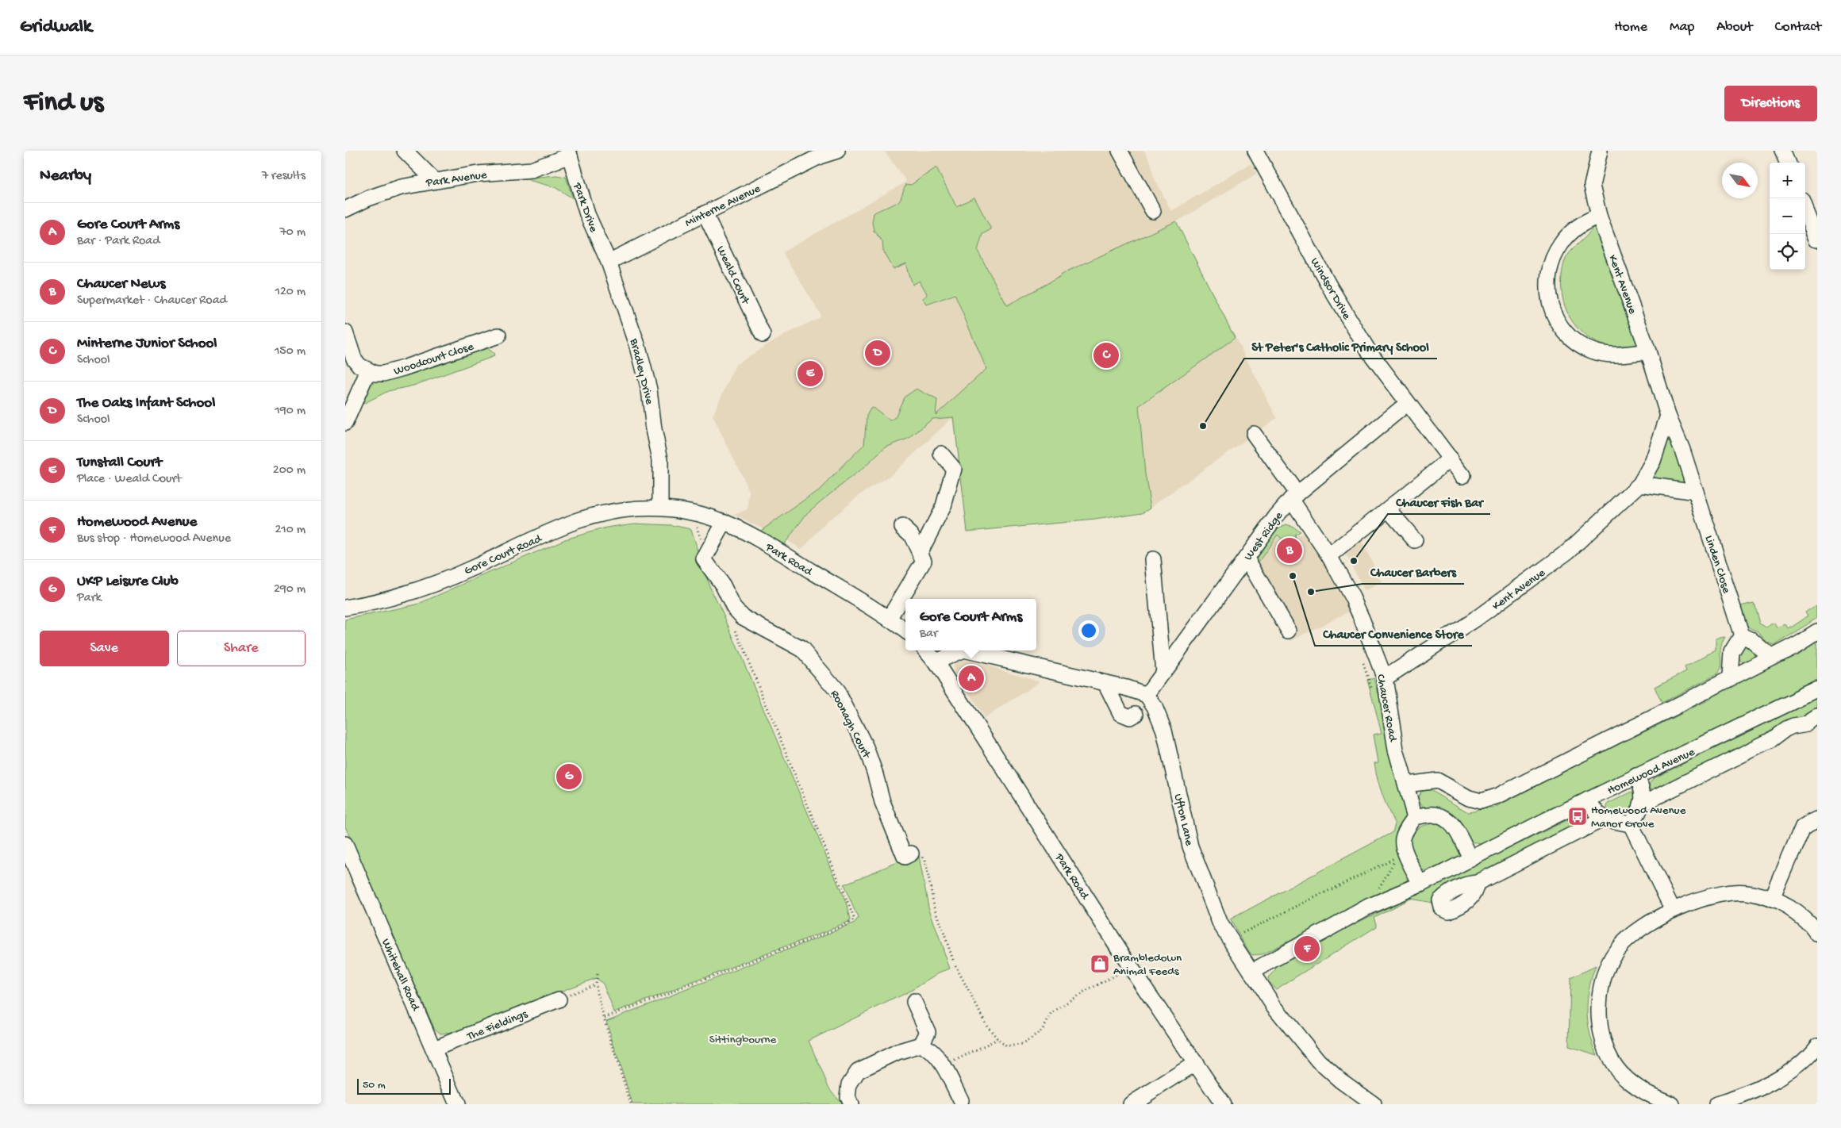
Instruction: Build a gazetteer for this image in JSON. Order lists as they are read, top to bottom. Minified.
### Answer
{"streets":{"street":["Park Avenue","Minterne Avenue","Park Drive","Weald Court","Kent Avenue","Windsor Drive","Woodcourt Close","Bradley Drive","West Ridge","Gore Court Road","Park Road","Linden Close","Chaucer Road","Roonagh Court","Homewood Avenue","Ufton Lane","Whitehall Road","The Fieldings"]},"crossings":[["Park Avenue","Park Drive"],["Minterne Avenue","Park Drive"],["Minterne Avenue","Weald Court"],["Minterne Avenue","Bradley Drive"],["Park Drive","Bradley Drive"],["Kent Avenue","Linden Close"],["Kent Avenue","Chaucer Road"],["Windsor Drive","West Ridge"],["Bradley Drive","Gore Court Road"],["Bradley Drive","Park Road"],["West Ridge","Chaucer Road"],["West Ridge","Ufton Lane"],["Gore Court Road","Park Road"],["Chaucer Road","Homewood Avenue"],["Homewood Avenue","Ufton Lane"],["Whitehall Road","The Fieldings"]],"parks":["Sittingbourne"],"places":{"other":["St Peter's Catholic Primary School","Chaucer Fish Bar","Chaucer Convenience Store","Chaucer Barbers"],"bus stop":["Homewood Avenue Manor Grove"],"shop":["Brambledown Animal Feeds"]},"scale_bar":"50 m","north":"bottom right","page":{"header":"Gridwalk","nav":["Home","Map","About","Contact"],"buttons":["Directions",["Save","Share"]],"title":"Find us","heading":["Nearby","7 results"],"map_buttons":["+","−"],"list":[{"mark":"A","name":"Gore Court Arms","note":"Bar · Park Road","value":"70 m"},{"mark":"B","name":"Chaucer News","note":"Supermarket · Chaucer Road","value":"120 m"},{"mark":"C","name":"Minterne Junior School","note":"School","value":"150 m"},{"mark":"D","name":"The Oaks Infant School","note":"School","value":"190 m"},{"mark":"E","name":"Tunstall Court","note":"Place · Weald Court","value":"200 m"},{"mark":"F","name":"Homewood Avenue","note":"Bus stop · Homewood Avenue","value":"210 m"},{"mark":"G","name":"UKP Leisure Club","note":"Park","value":"290 m"}],"pins":["D","C","E","B","A","G","F"],"popup":["Gore Court Arms","Bar"],"scale":"50 m"}}
